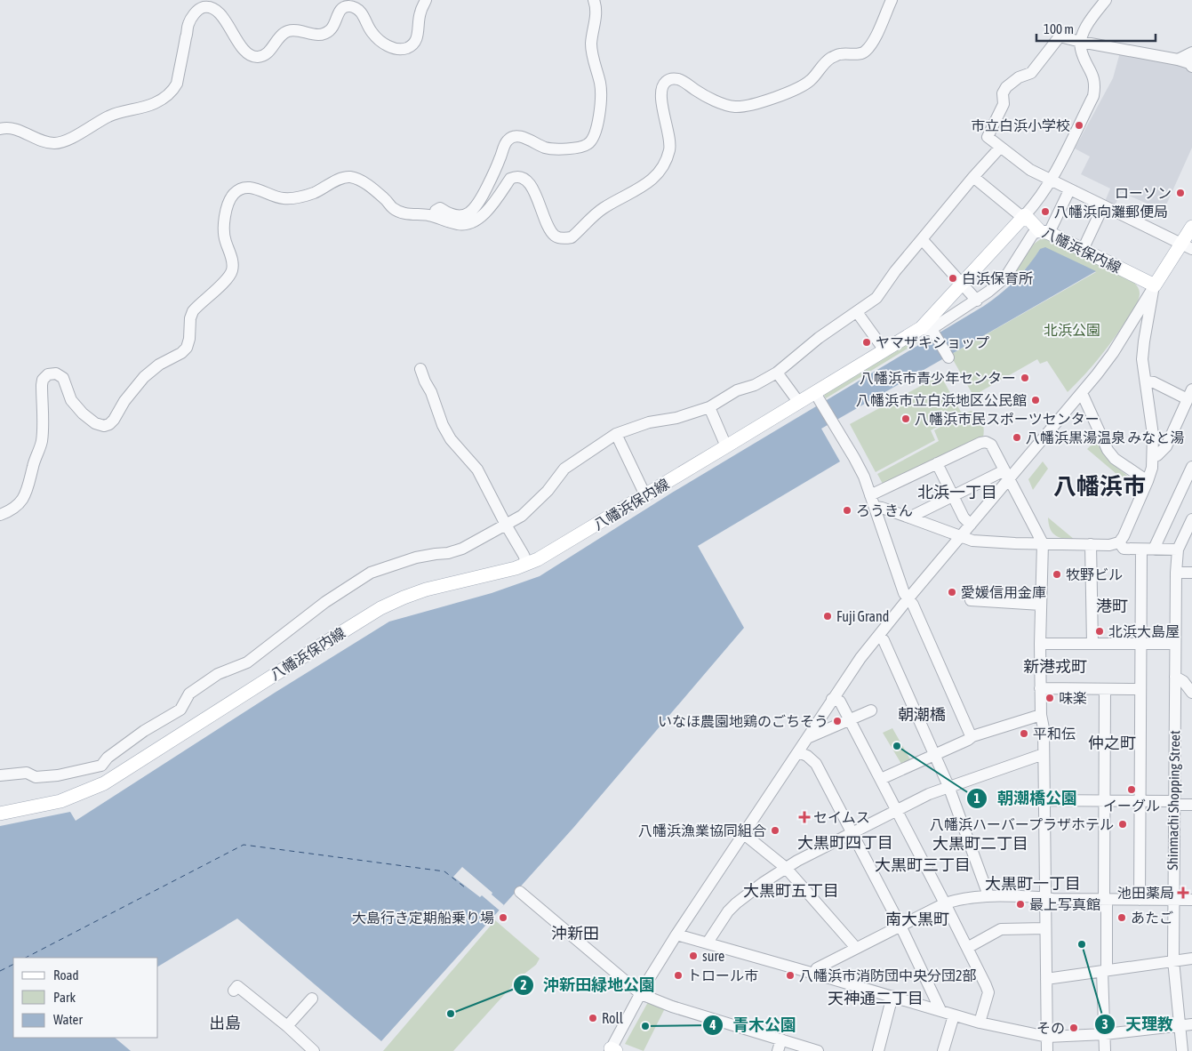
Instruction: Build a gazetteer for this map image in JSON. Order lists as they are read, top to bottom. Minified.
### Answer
{"streets":{"main road":["八幡浜保内線"],"street":["Shinmachi Shopping Street"]},"districts":["八幡浜市","北浜一丁目","港町","新港戎町","朝潮橋","仲之町","大黒町四丁目","大黒町二丁目","大黒町三丁目","大黒町一丁目","大黒町五丁目","南大黒町","沖新田","天神通二丁目","出島"],"parks":["北浜公園"],"places":{"other":["市立白浜小学校","ローソン","八幡浜向灘郵便局","白浜保育所","ヤマザキショップ","八幡浜市青少年センター","八幡浜市立白浜地区公民館","八幡浜市民スポーツセンター","八幡浜黒湯温泉 みなと湯","ろうきん","牧野ビル","愛媛信用金庫","Fuji Grand","北浜大島屋","味楽","いなほ農園地鶏のごちそう","平和伝","朝潮橋公園","イーグル","八幡浜ハーバープラザホテル","八幡浜漁業協同組合","最上写真館","大島行き定期船乗り場","あたご","天理教","sure","トロール市","八幡浜市消防団中央分団2部","沖新田緑地公園","Roll","青木公園","その"],"health":["セイムス","池田薬局"]},"legend":["Road","Park","Water"],"scale_bar":"100 m"}
